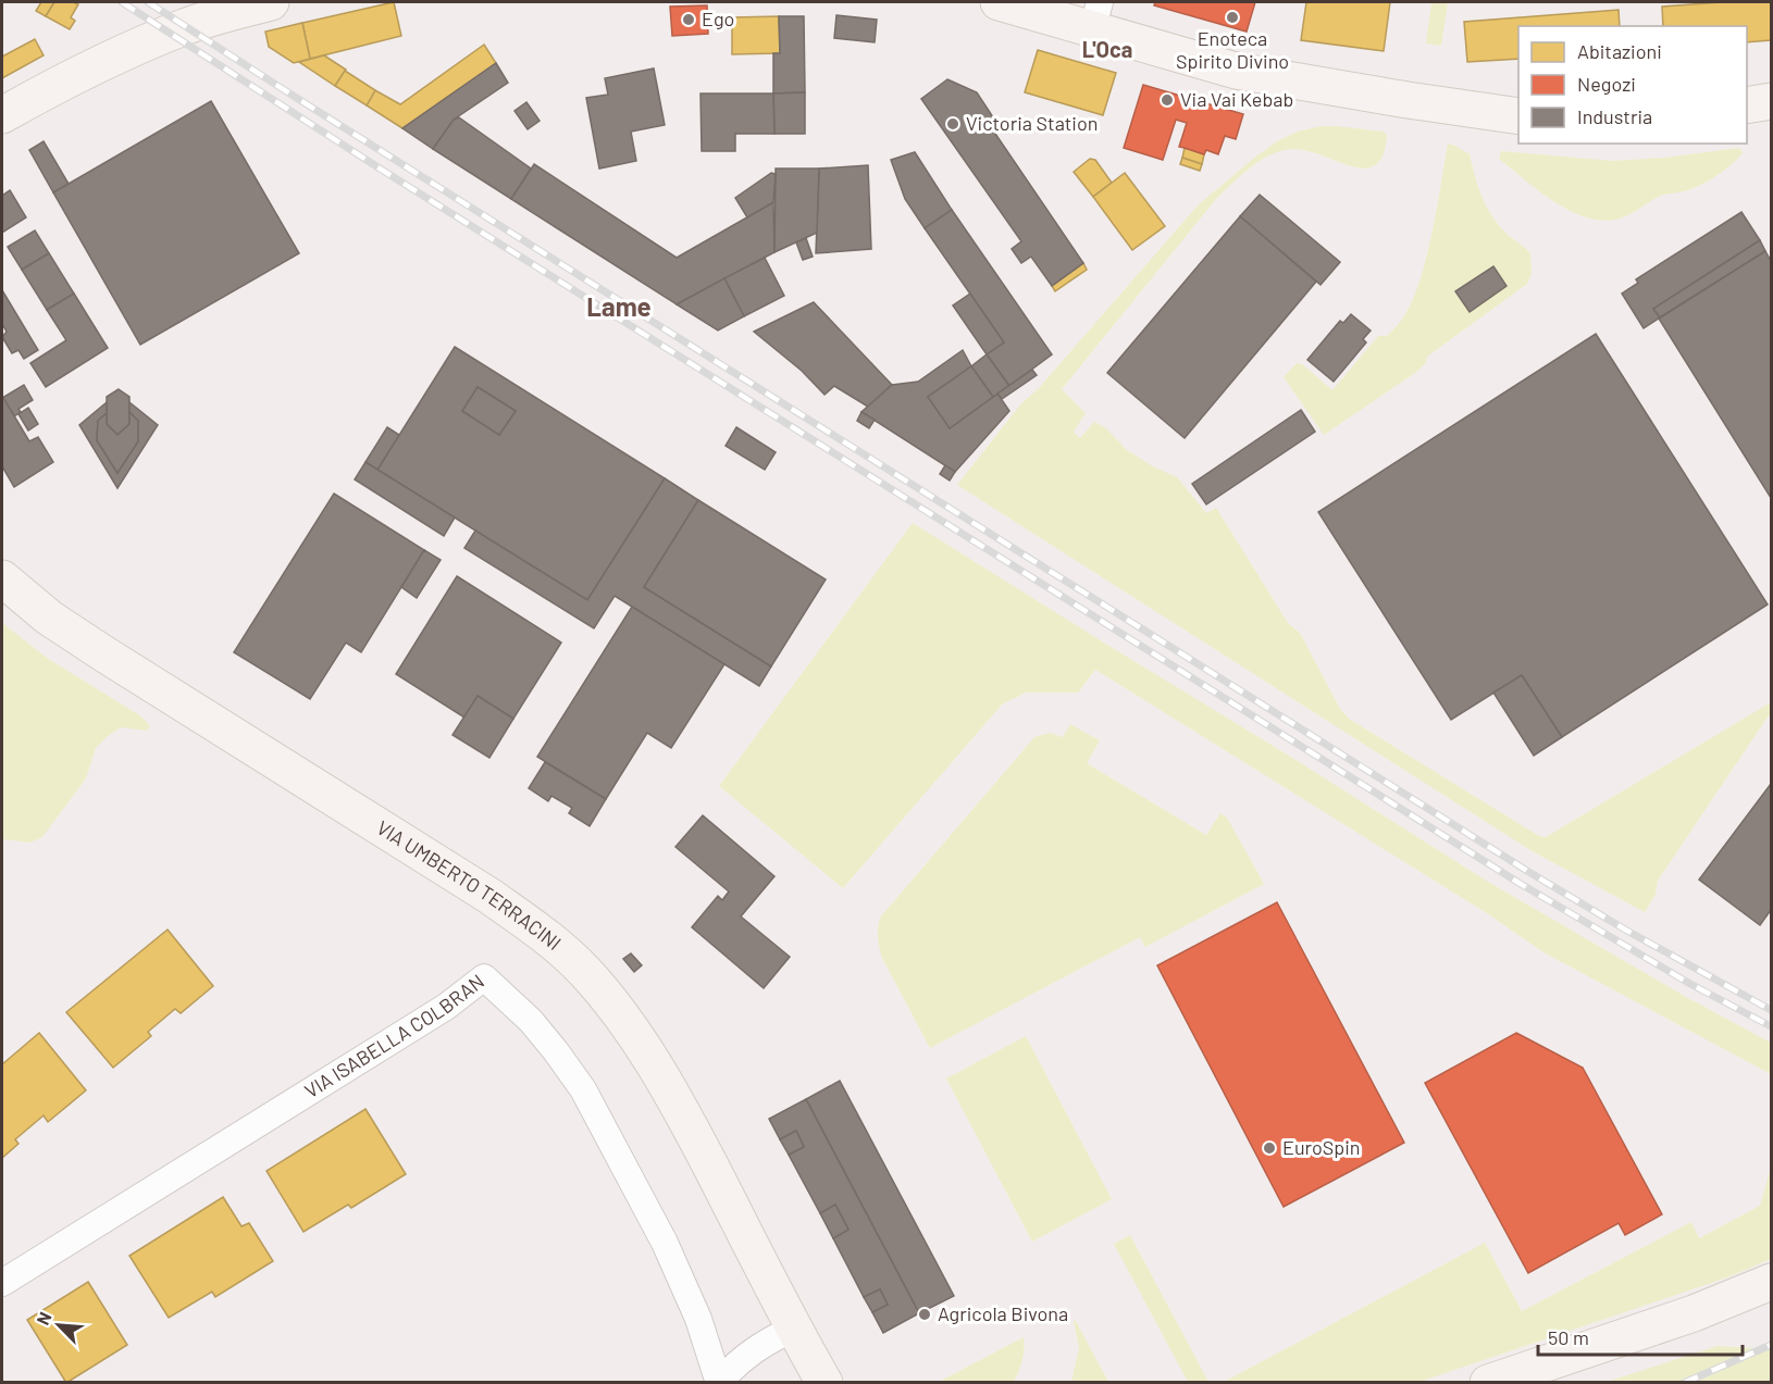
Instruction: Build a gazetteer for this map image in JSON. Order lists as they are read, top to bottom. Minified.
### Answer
{"streets":{"street":["VIA UMBERTO TERRACINI","VIA ISABELLA COLBRAN"]},"districts":["L'Oca","Lame"],"places":["Enoteca Spirito Divino","Ego","Via Vai Kebab","Victoria Station","EuroSpin","Agricola Bivona"],"legend":["Abitazioni","Negozi","Industria"],"scale_bar":"50 m","north":"top left"}
